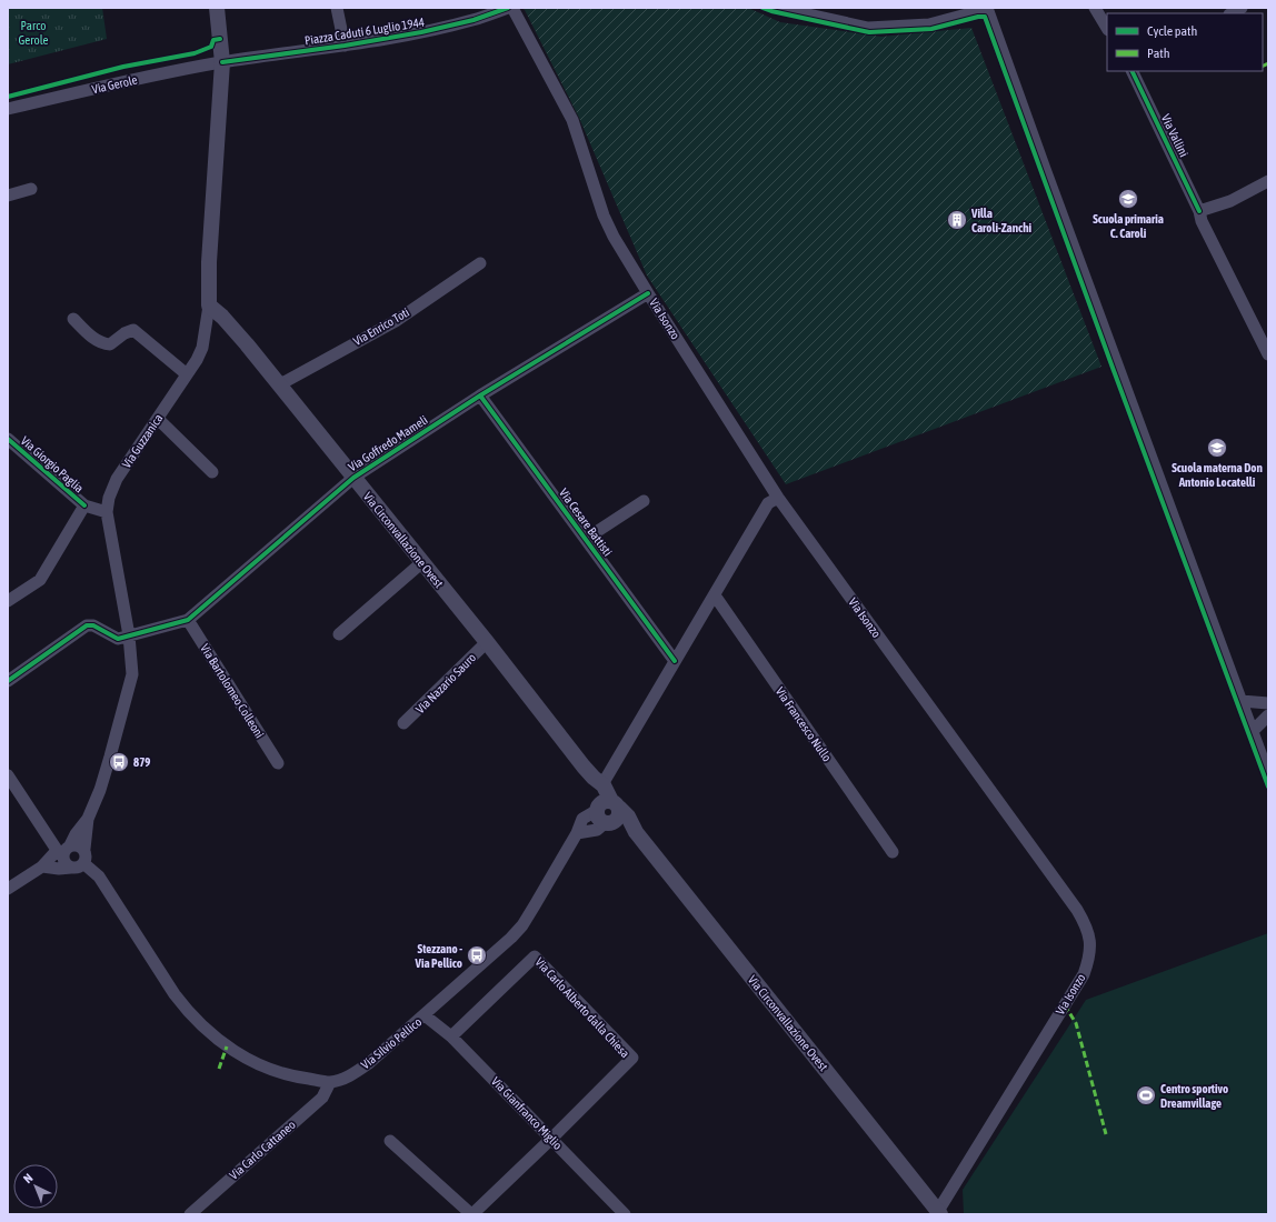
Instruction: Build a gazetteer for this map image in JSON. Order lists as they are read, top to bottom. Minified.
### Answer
{"streets":{"street":["Piazza Caduti 6 Luglio 1944","Via Gerole","Via Vallini","Via Isonzo","Via Enrico Toti","Via Guzzanica","Via Goffredo Mameli","Via Giorgio Paglia","Via Cesare Battisti","Via Circonvallazione Ovest","Via Nazario Sauro","Via Bartolomeo Colleoni","Via Francesco Nullo","Via Carlo Alberto dalla Chiesa","Via Silvio Pellico","Via Gianfranco Miglio","Via Carlo Cattaneo"]},"crossings":[["Piazza Caduti 6 Luglio 1944","Via Gerole"],["Piazza Caduti 6 Luglio 1944","Via Guzzanica"],["Via Gerole","Via Guzzanica"],["Via Isonzo","Via Goffredo Mameli"],["Via Isonzo","Via Circonvallazione Ovest"],["Via Enrico Toti","Via Circonvallazione Ovest"],["Via Guzzanica","Via Goffredo Mameli"],["Via Guzzanica","Via Giorgio Paglia"],["Via Guzzanica","Via Circonvallazione Ovest"],["Via Guzzanica","Via Silvio Pellico"],["Via Goffredo Mameli","Via Cesare Battisti"],["Via Goffredo Mameli","Via Circonvallazione Ovest"],["Via Goffredo Mameli","Via Bartolomeo Colleoni"],["Via Circonvallazione Ovest","Via Nazario Sauro"],["Via Circonvallazione Ovest","Via Silvio Pellico"],["Via Carlo Alberto dalla Chiesa","Via Gianfranco Miglio"],["Via Silvio Pellico","Via Gianfranco Miglio"],["Via Silvio Pellico","Via Carlo Cattaneo"]],"parks":["Parco Gerole"],"places":{"school or university":["Scuola primaria C. Caroli","Scuola materna Don Antonio Locatelli"],"building":["Villa Caroli-Zanchi"],"bus stop":["879","Stezzano - Via Pellico"],"sports":["Centro sportivo Dreamvillage"]},"legend":["Cycle path","Path"],"north":"top left"}
